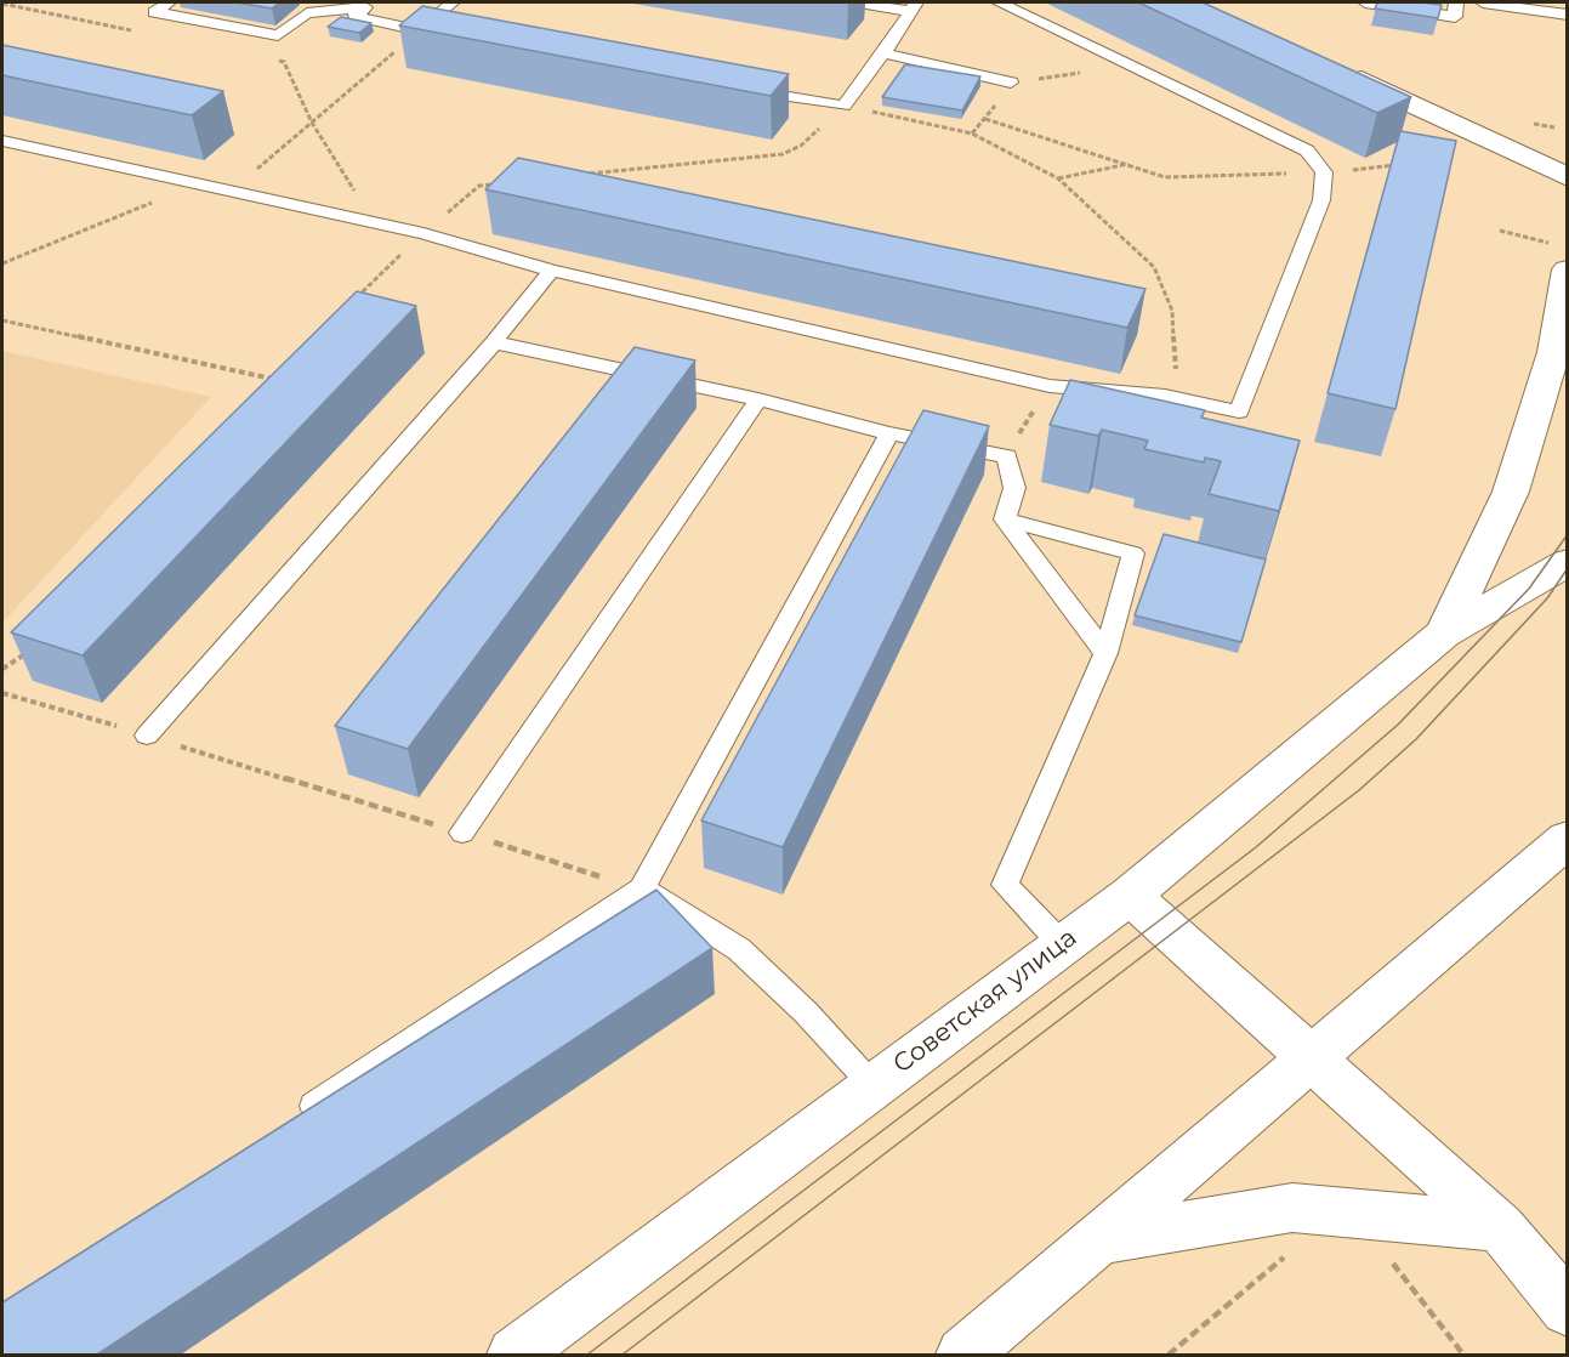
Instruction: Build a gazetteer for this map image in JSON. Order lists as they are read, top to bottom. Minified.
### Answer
{"streets":{"main road":["Советская улица"]}}
